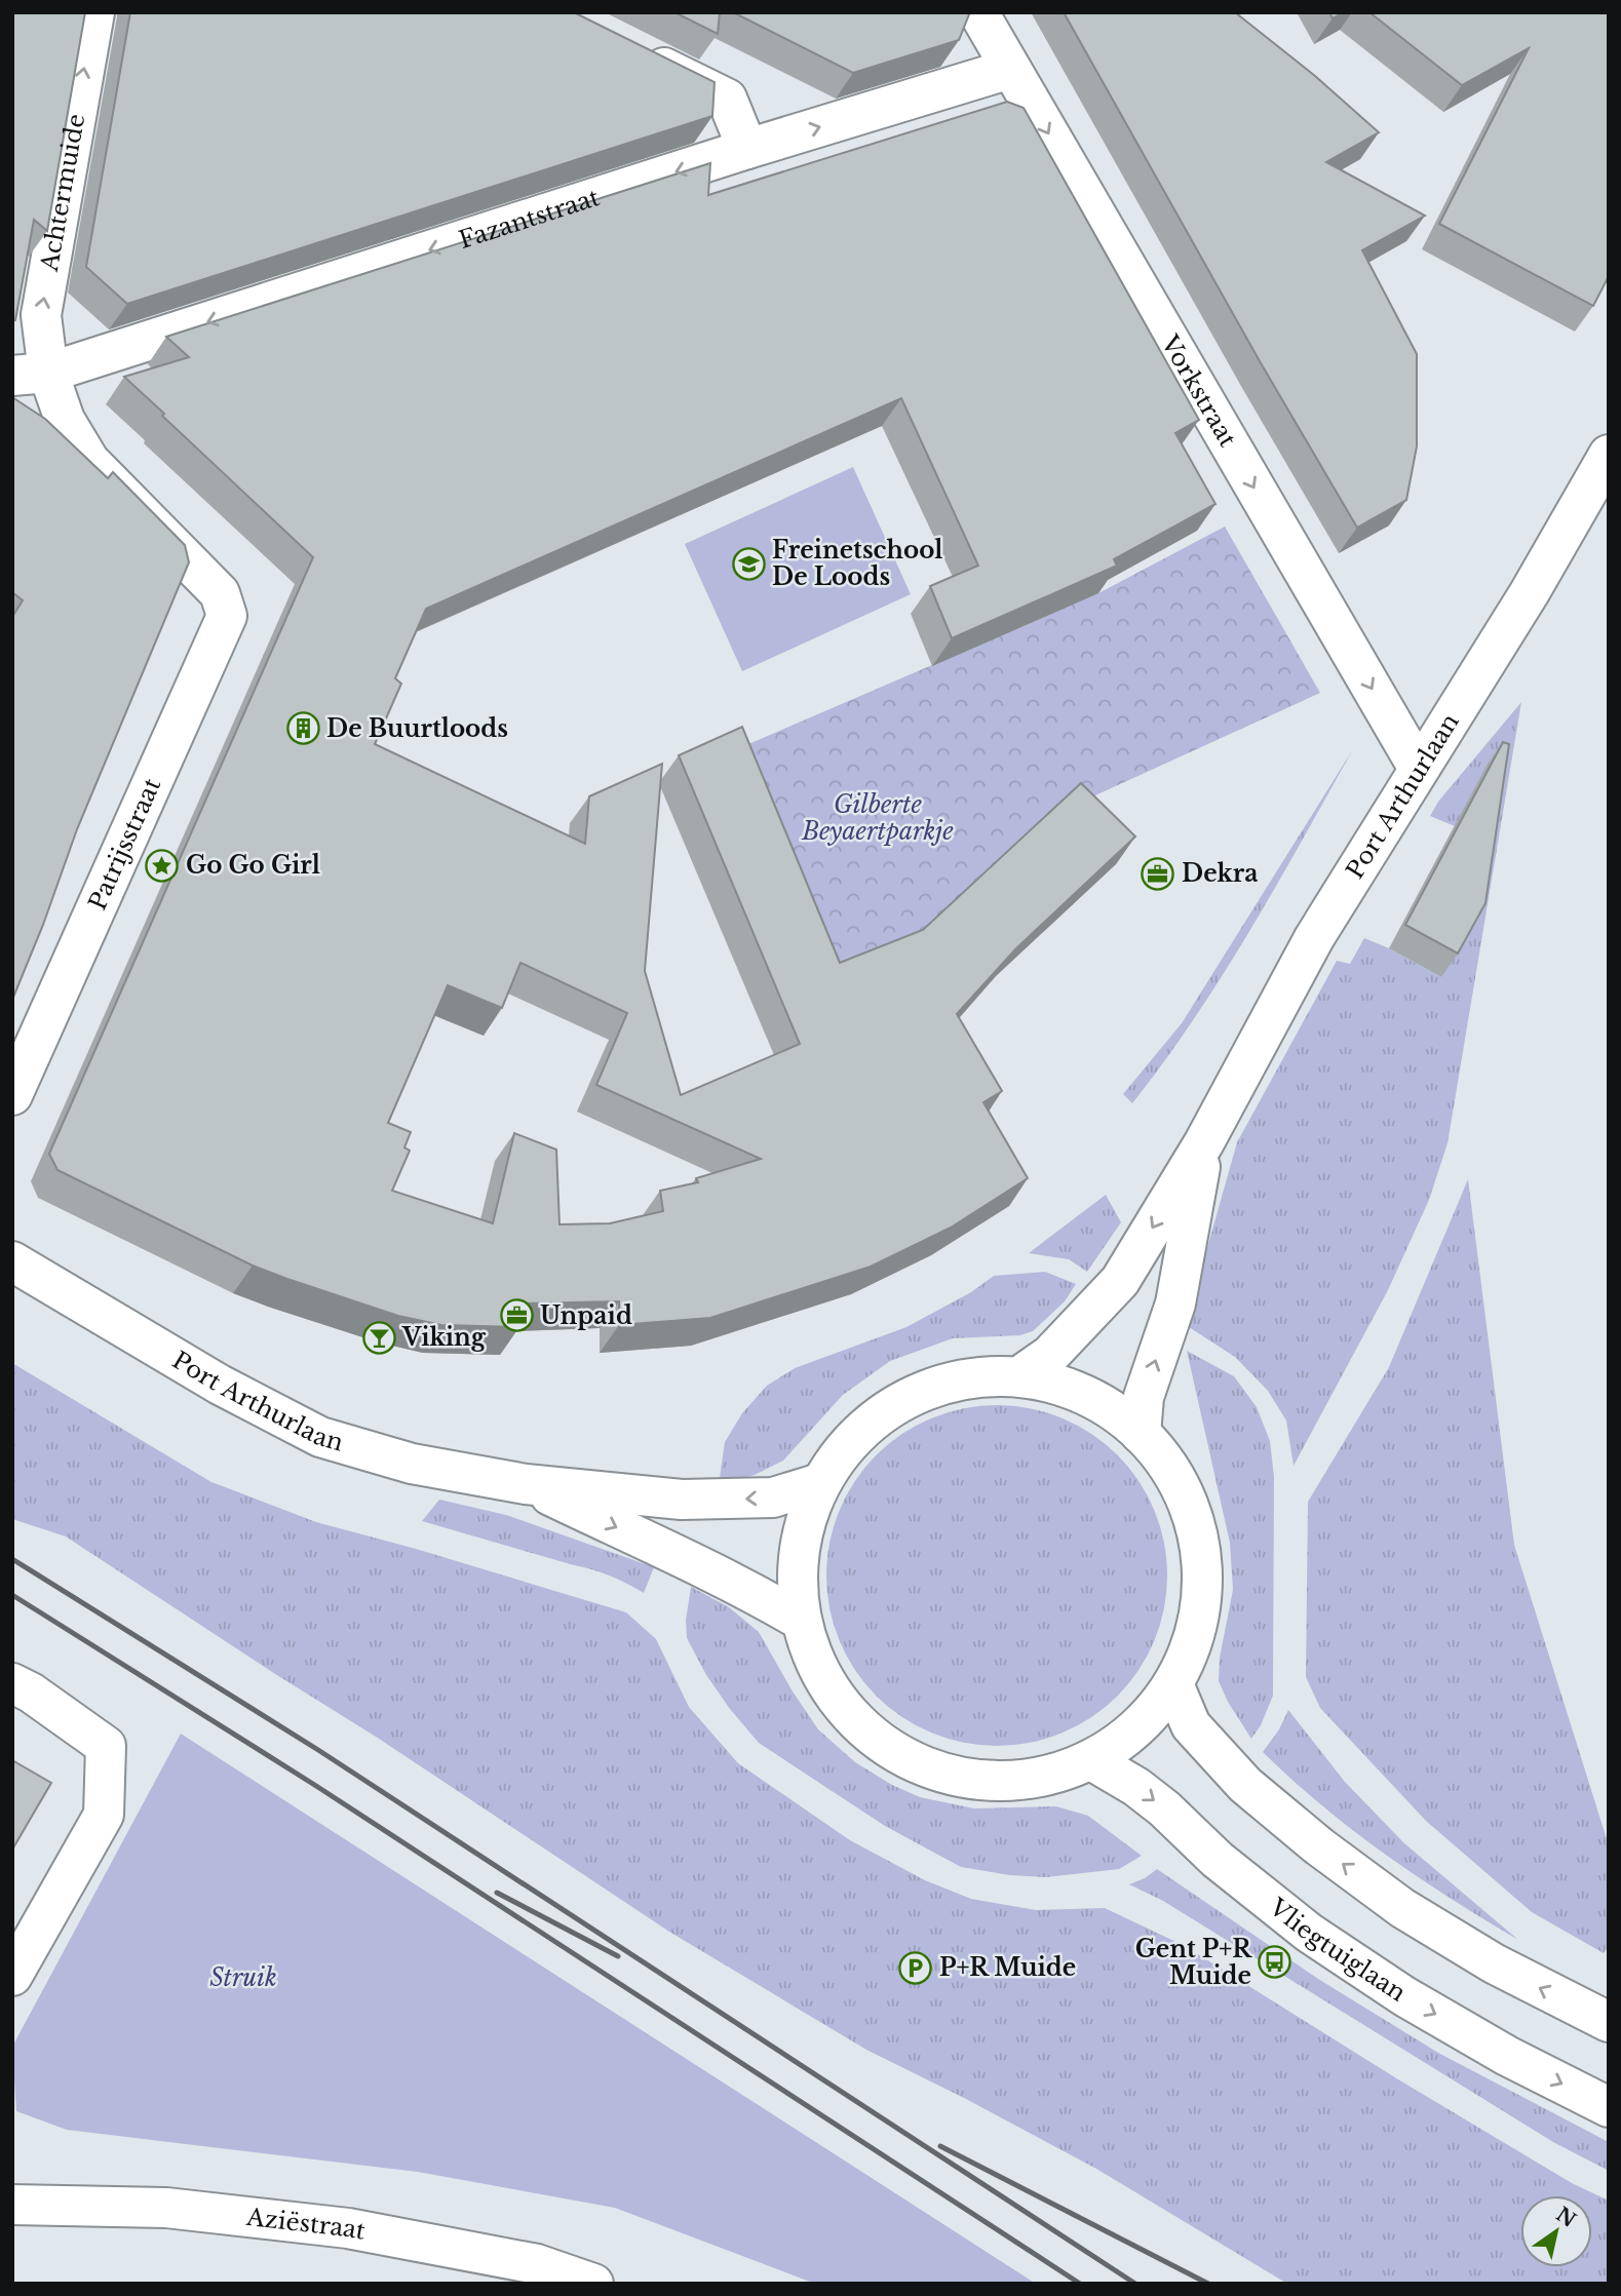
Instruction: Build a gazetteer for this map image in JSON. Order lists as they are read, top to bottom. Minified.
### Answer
{"streets":{"street":["Achtermuide","Fazantstraat","Vorkstraat","Port Arthurlaan","Patrijsstraat","Vliegtuiglaan","Aziëstraat"]},"crossings":[["Achtermuide","Fazantstraat"],["Achtermuide","Patrijsstraat"],["Fazantstraat","Vorkstraat"],["Vorkstraat","Port Arthurlaan"]],"one_way":["Achtermuide","Vorkstraat"],"parks":["Gilberte Beyaertparkje","Struik"],"places":{"school or university":["Freinetschool De Loods"],"building":["De Buurtloods"],"place":["Go Go Girl"],"office":["Dekra","Unpaid"],"bar":["Viking"],"bus stop":["Gent P+R Muide"],"parking":["P+R Muide"]},"north":"top right"}
